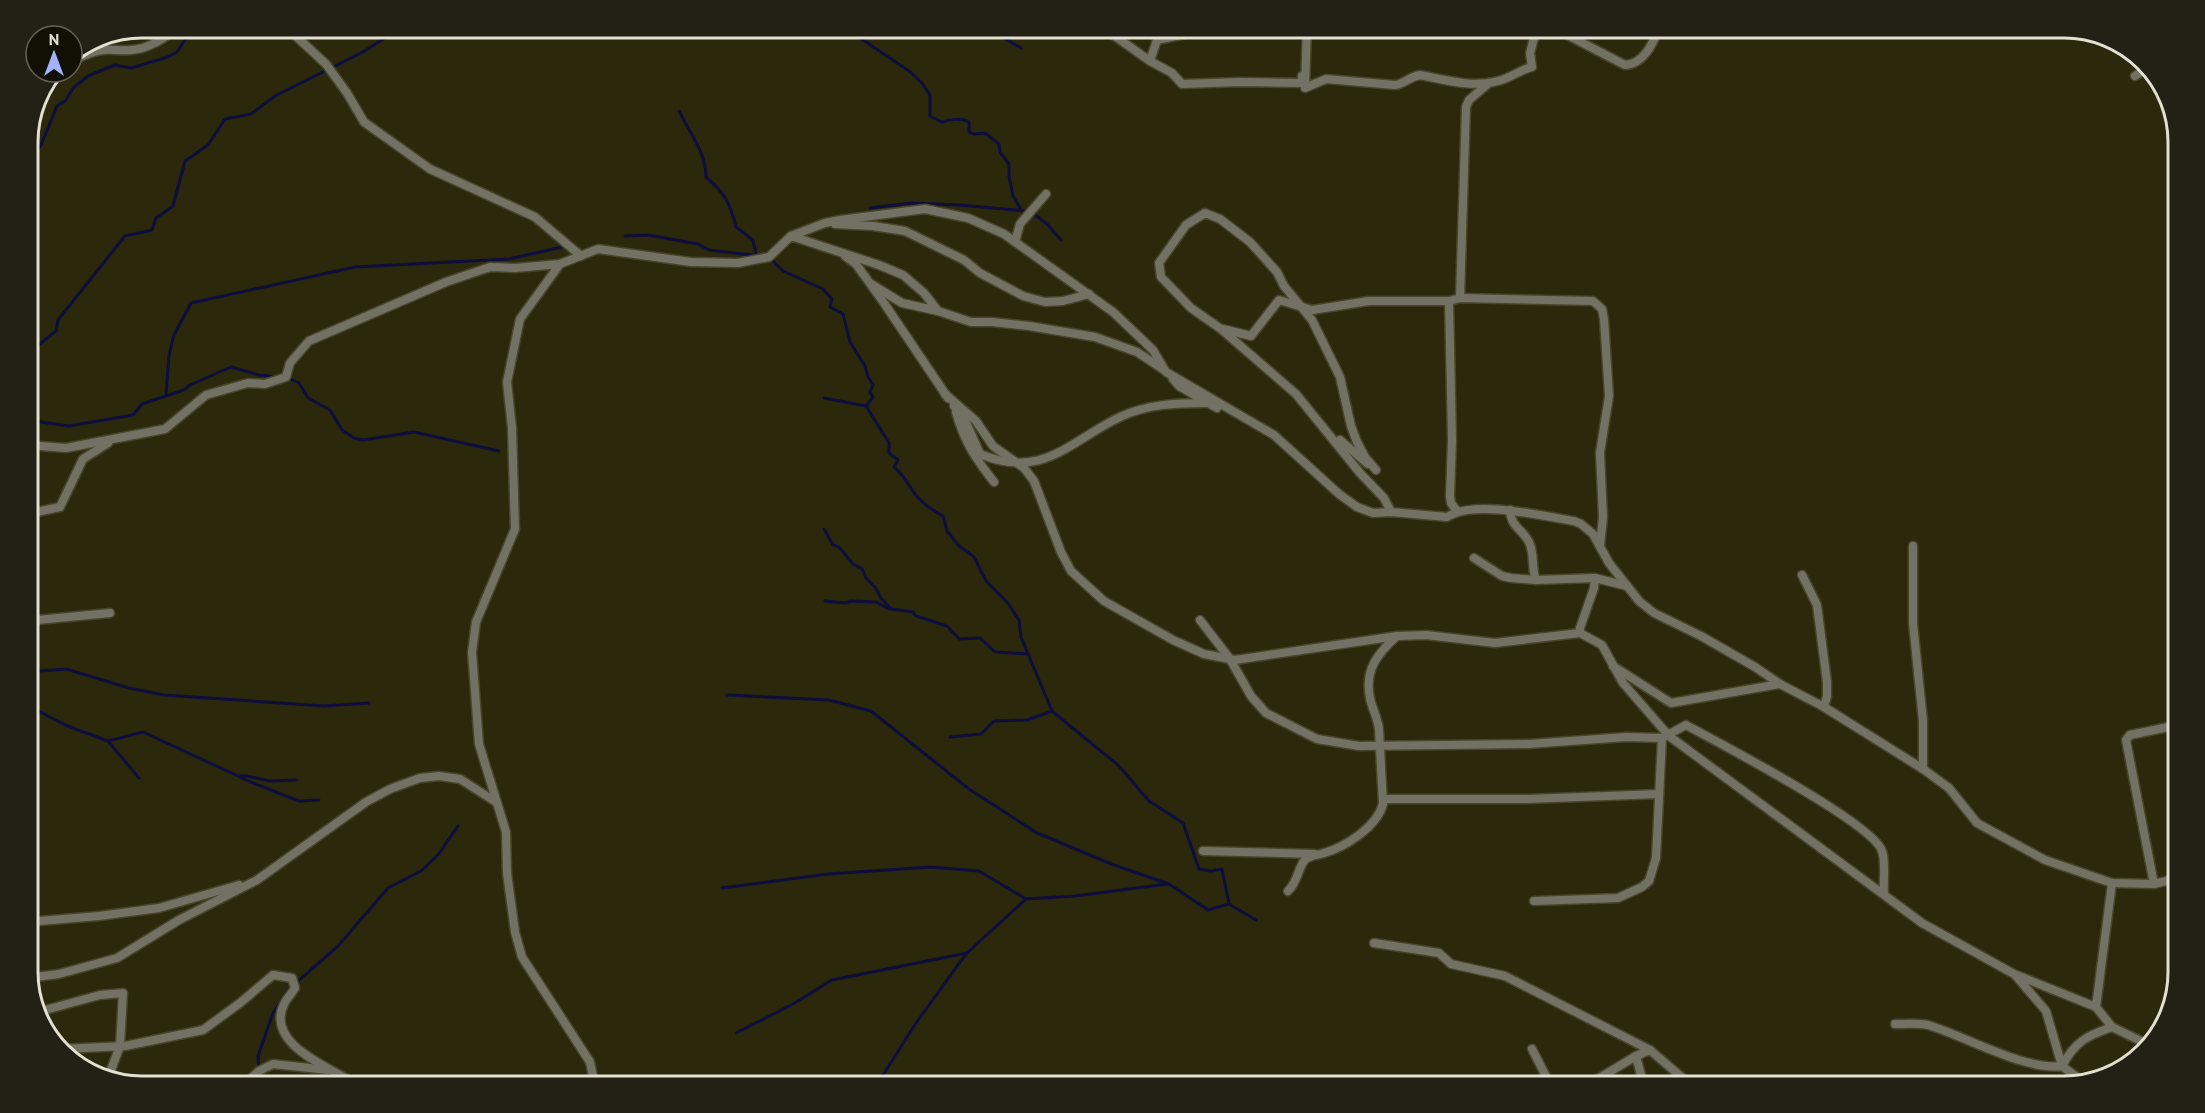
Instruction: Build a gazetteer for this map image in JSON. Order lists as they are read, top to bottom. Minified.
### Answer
{"north":"top"}
